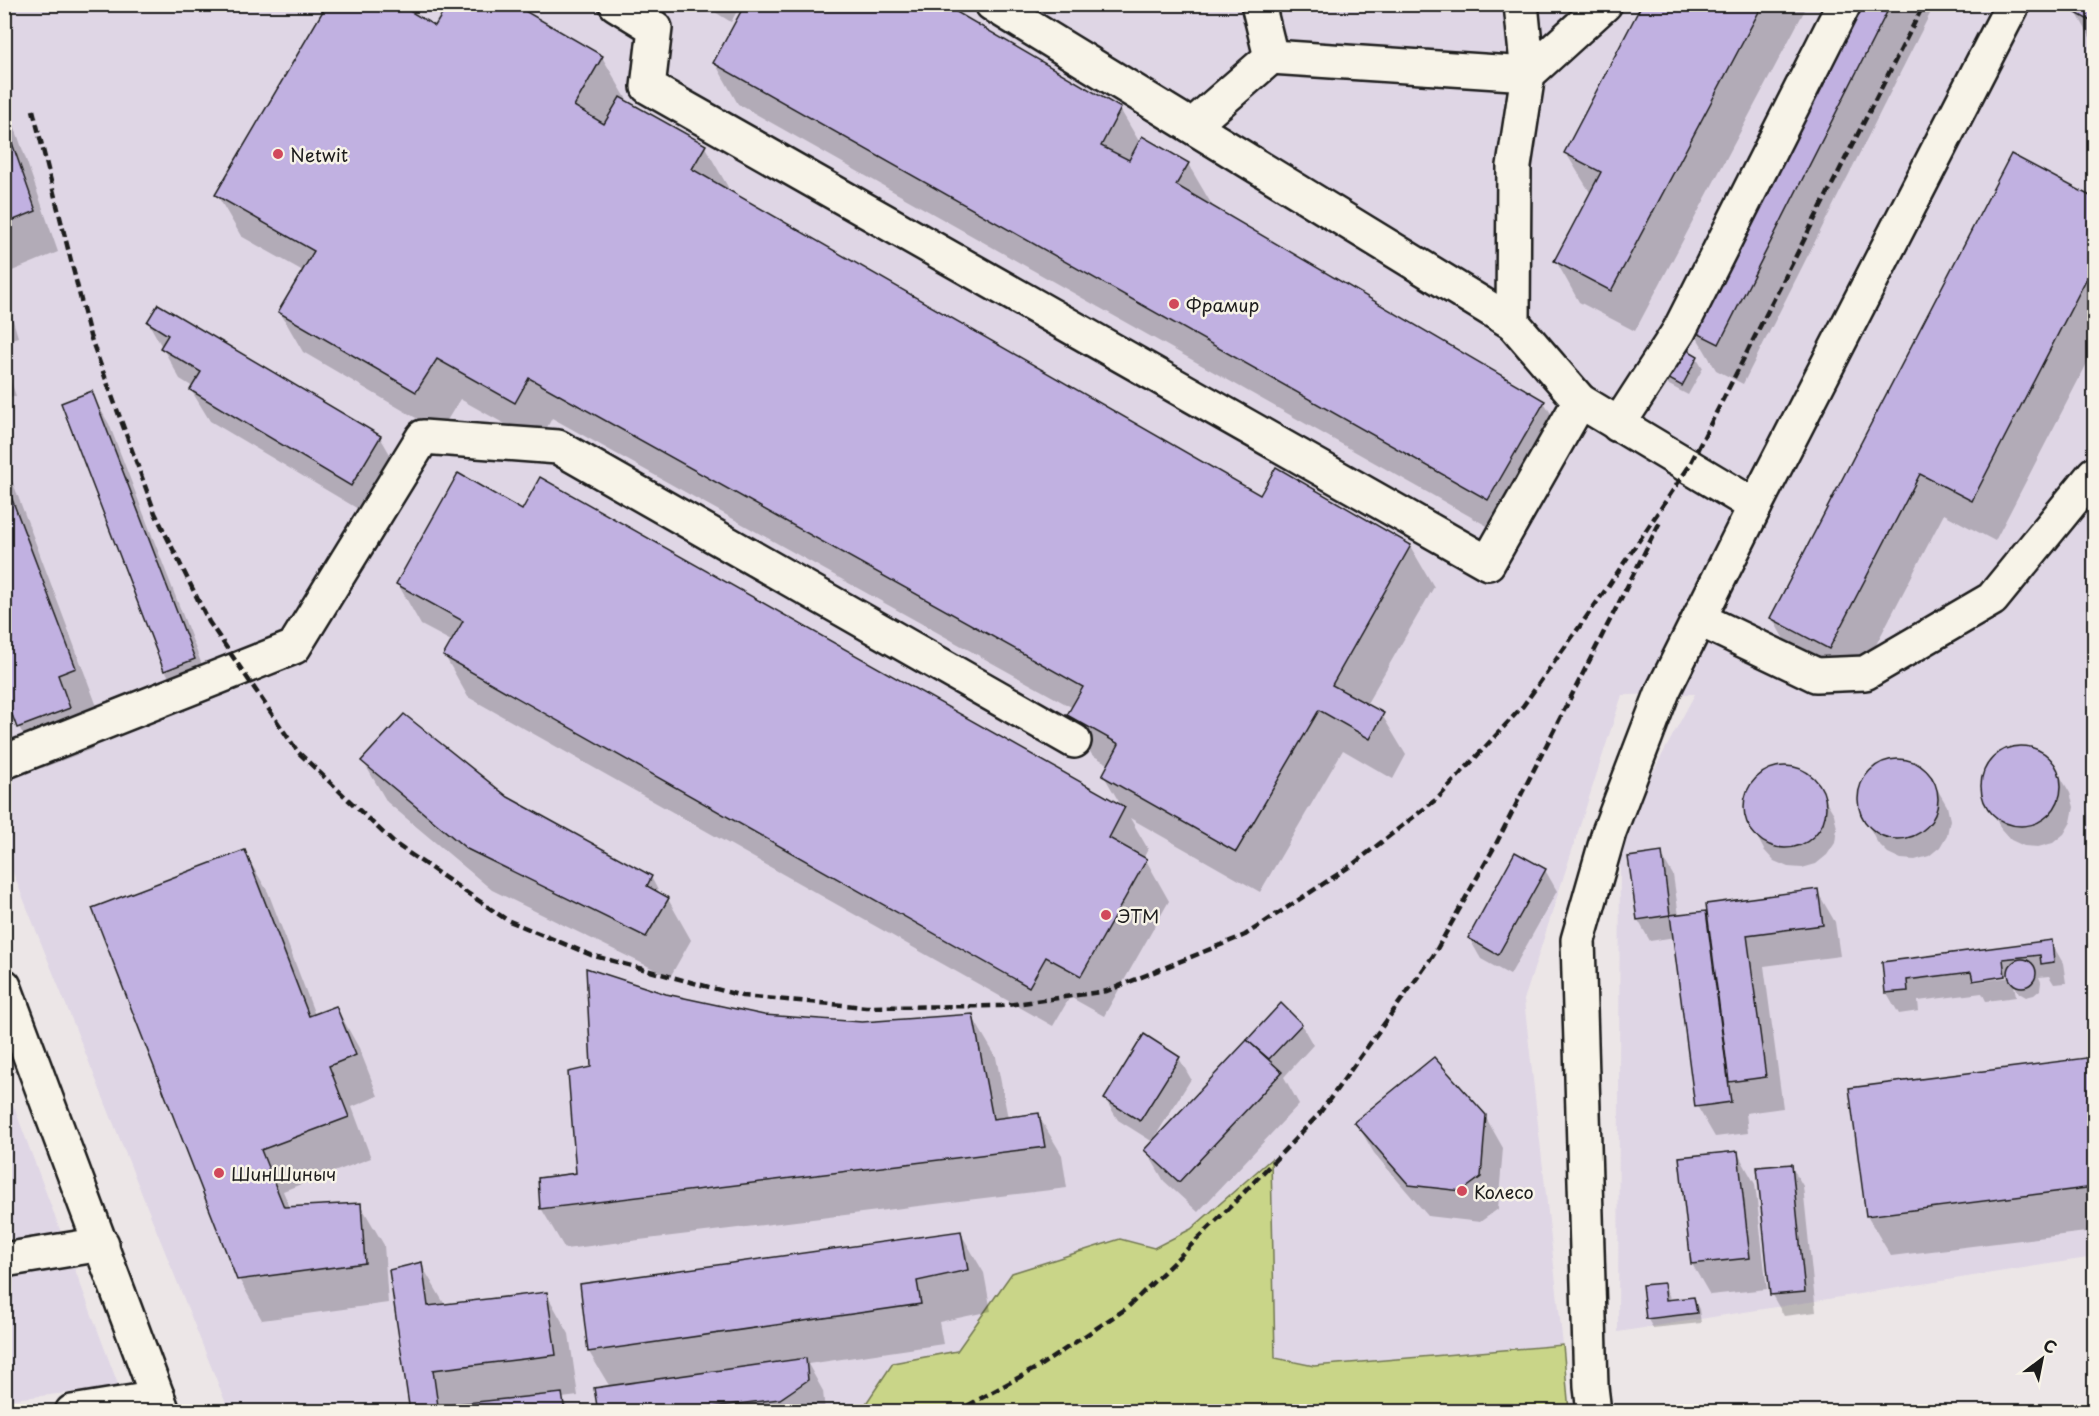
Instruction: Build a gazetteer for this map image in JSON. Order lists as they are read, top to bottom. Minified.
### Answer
{"places":["Netwit","Фрамир","ЭТМ","ШинШиныч","Колесо"],"north":"top right"}
